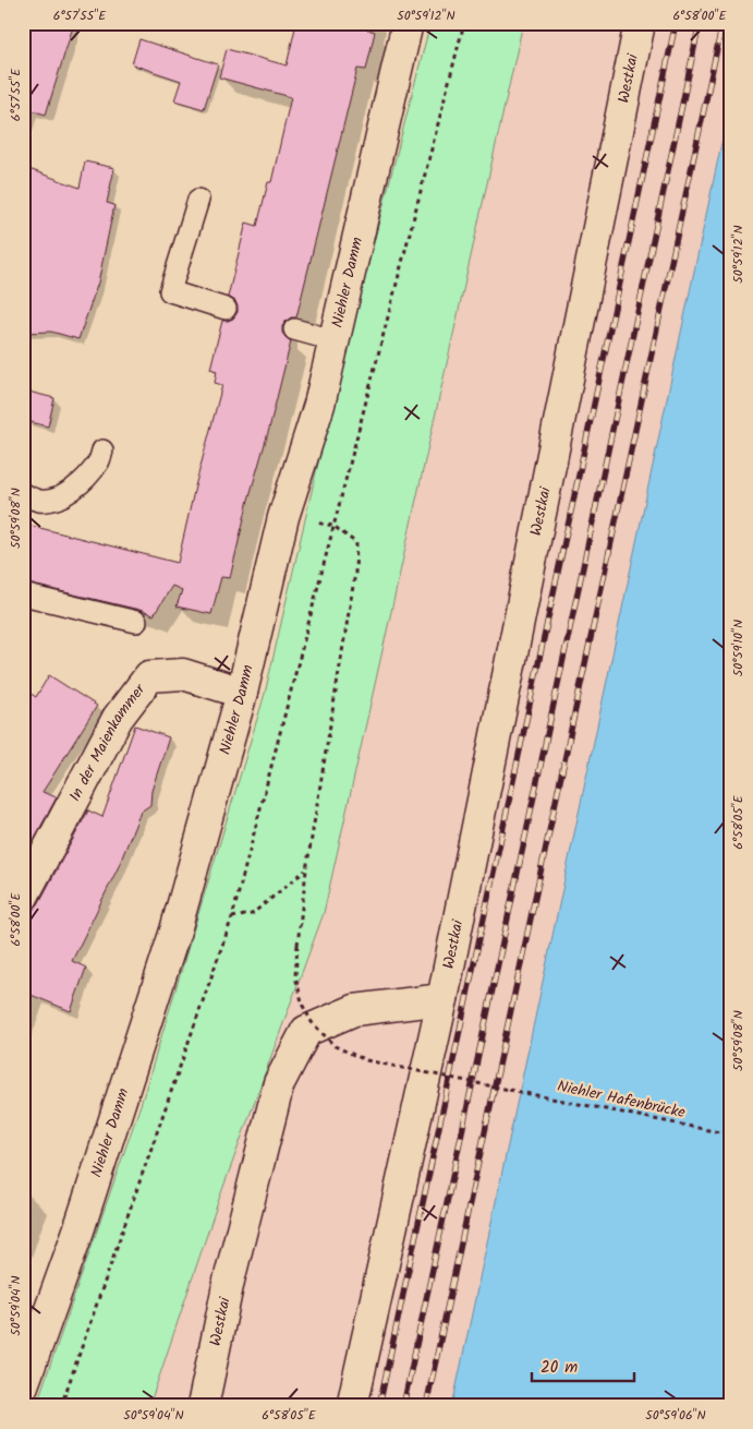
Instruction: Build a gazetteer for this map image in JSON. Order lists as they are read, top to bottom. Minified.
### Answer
{"streets":{"street":["Westkai","Niehler Damm","In der Maienkammer"],"path":["Niehler Hafenbrücke"]},"crossings":[["Niehler Damm","In der Maienkammer"]],"scale_bar":"20 m","coordinates":["6°57'55\"E","50°59'12\"N","6°58'00\"E","50°59'08\"N","50°59'10\"N","6°58'05\"E","50°59'04\"N","50°59'06\"N"]}
